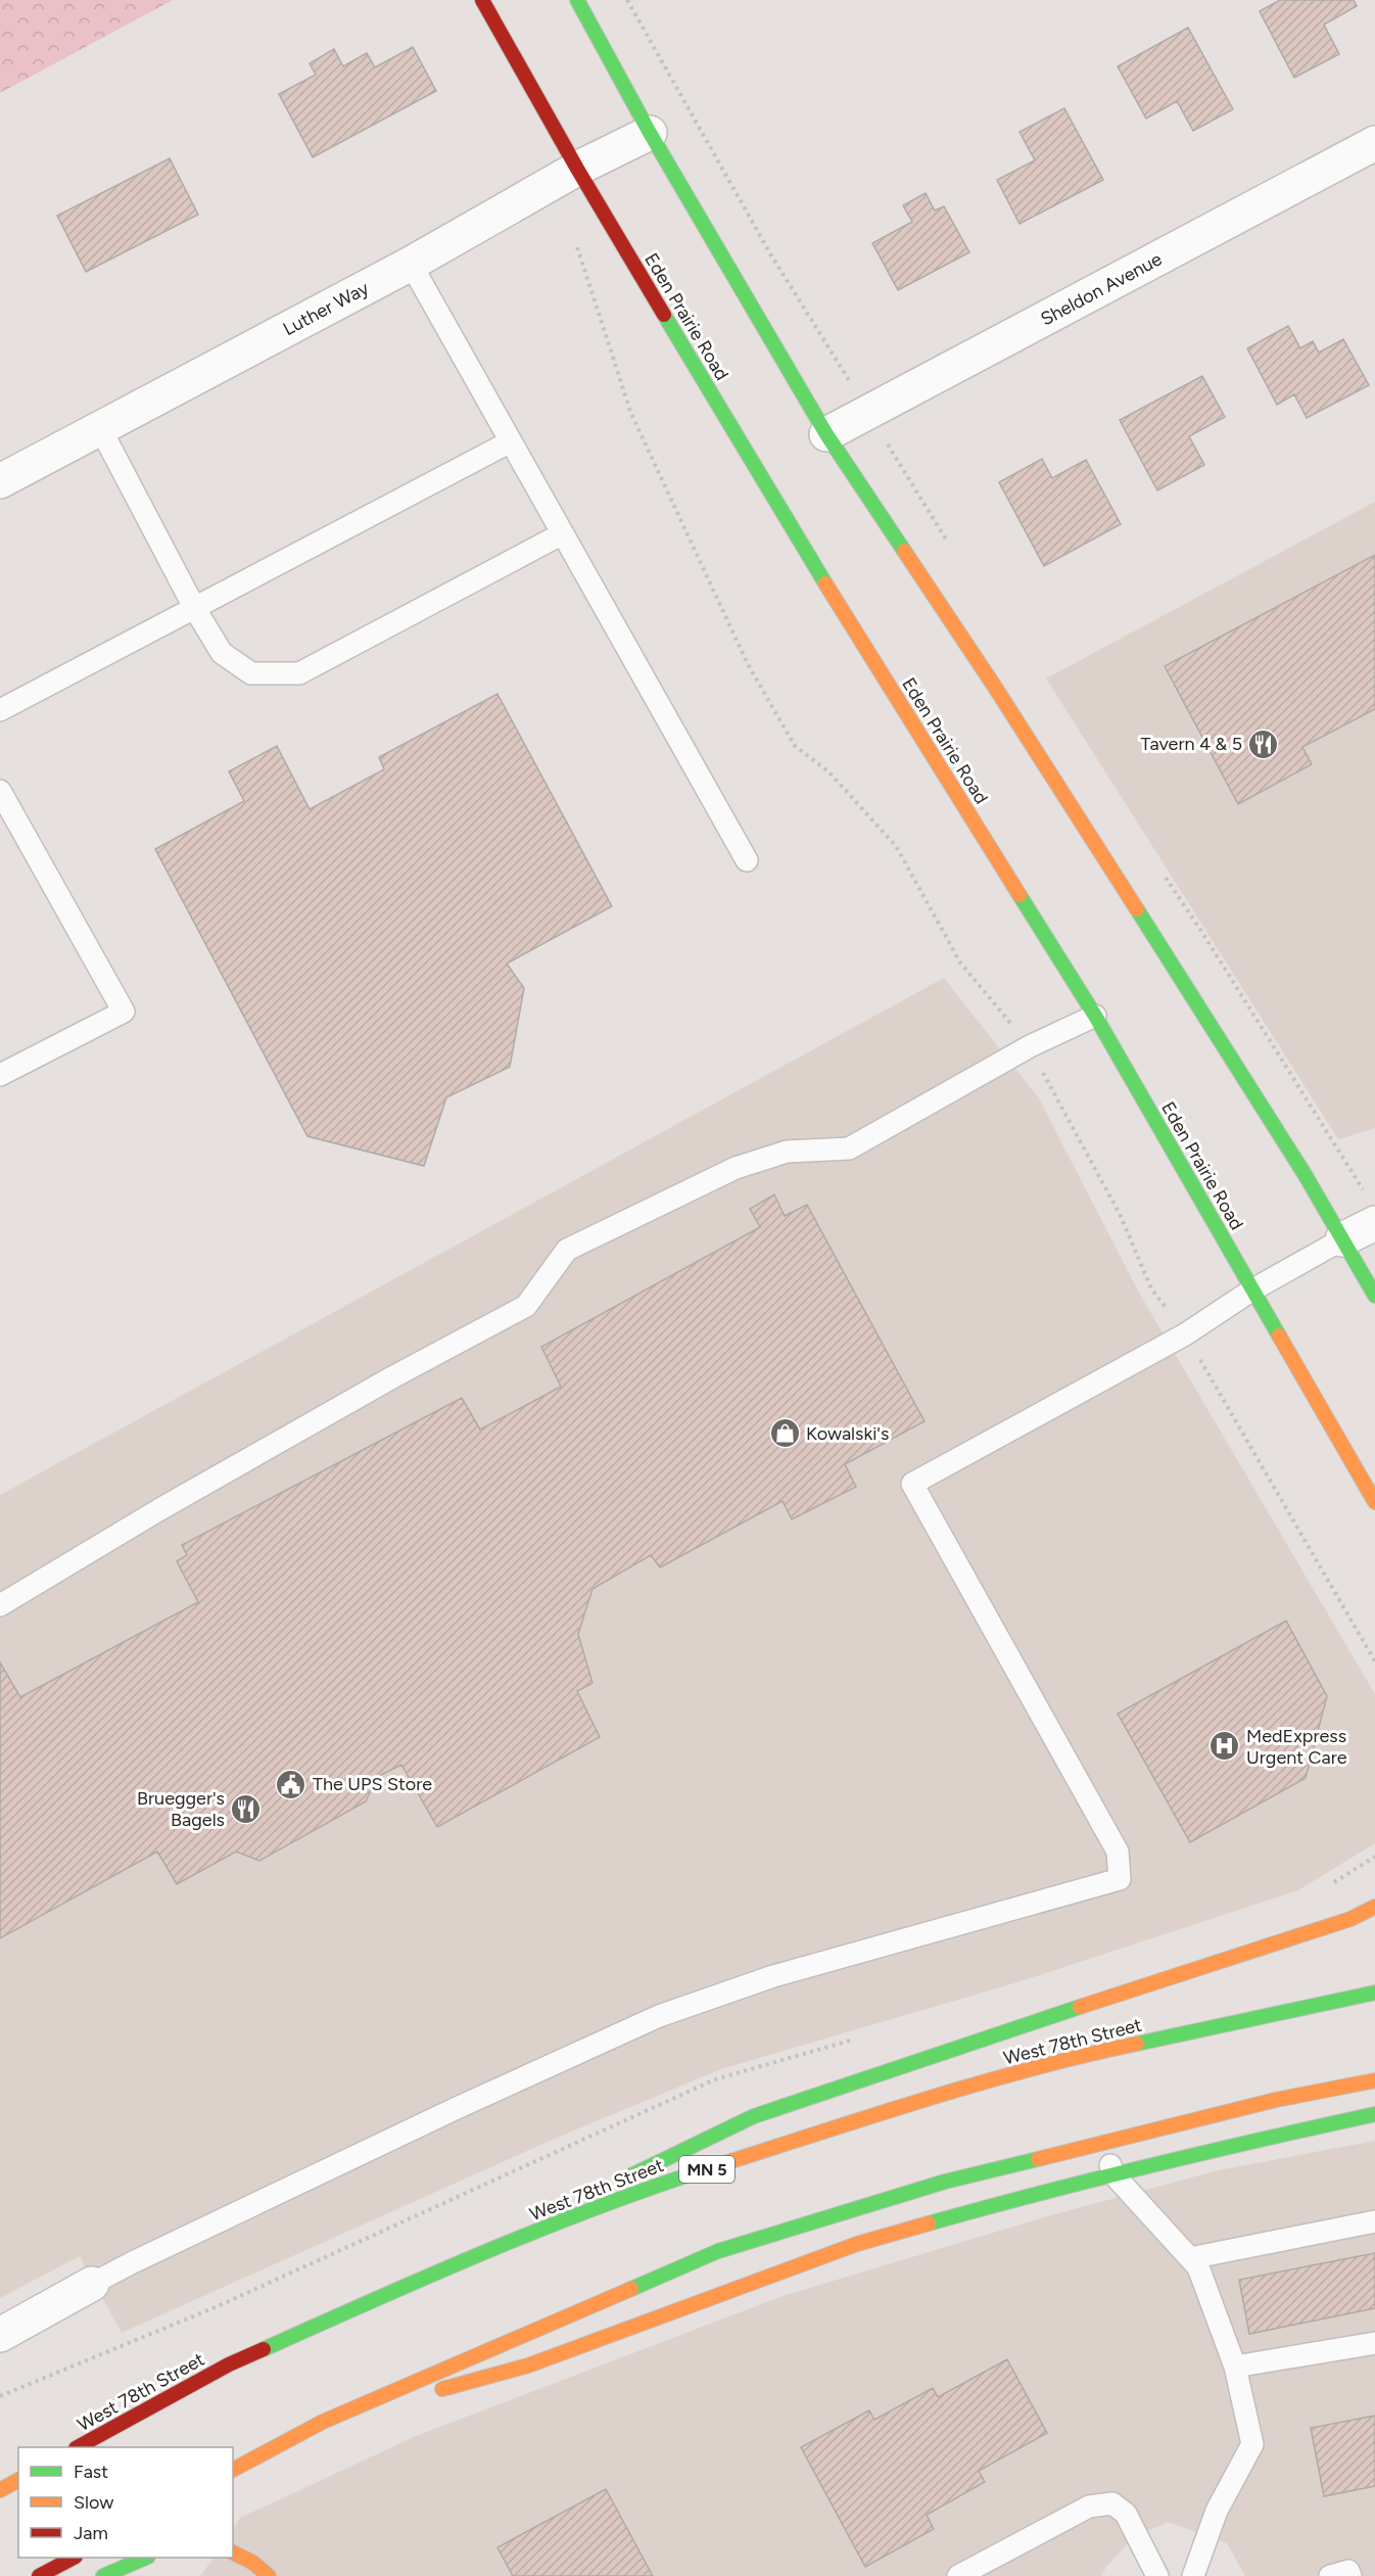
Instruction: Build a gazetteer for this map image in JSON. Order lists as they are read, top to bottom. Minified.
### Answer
{"streets":{"main road":["Eden Prairie Road","West 78th Street","MN 5"],"street":["Sheldon Avenue","Luther Way"]},"crossings":[["Luther Way","Eden Prairie Road"]],"places":{"restaurant":["Tavern 4 & 5","Bruegger's Bagels"],"shop":["Kowalski's"],"hospital":["MedExpress Urgent Care"],"public building":["The UPS Store"]},"legend":["Fast","Slow","Jam"]}
